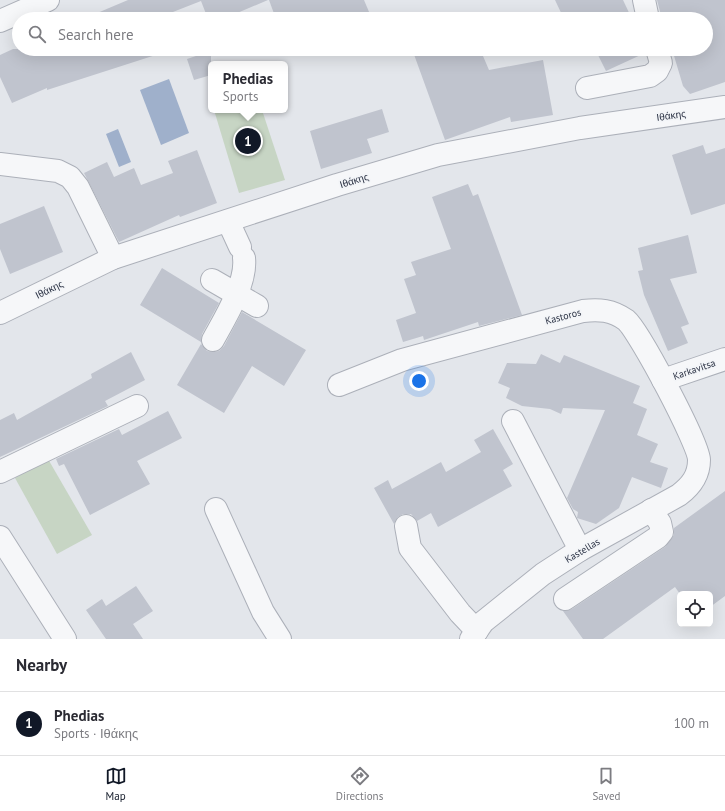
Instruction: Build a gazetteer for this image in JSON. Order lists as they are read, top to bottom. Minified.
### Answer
{"streets":{"street":["Ιθάκης","Kastoros","Karkavitsa","Kastellas"]},"crossings":[["Kastoros","Karkavitsa"],["Kastoros","Kastellas"]],"page":{"search":"Search here","popup":["Phedias","Sports"],"pins":"1","heading":"Nearby","list":[{"mark":"1","name":"Phedias","note":"Sports · Ιθάκης","value":"100 m"}],"nav":["Map","Directions","Saved"]}}
